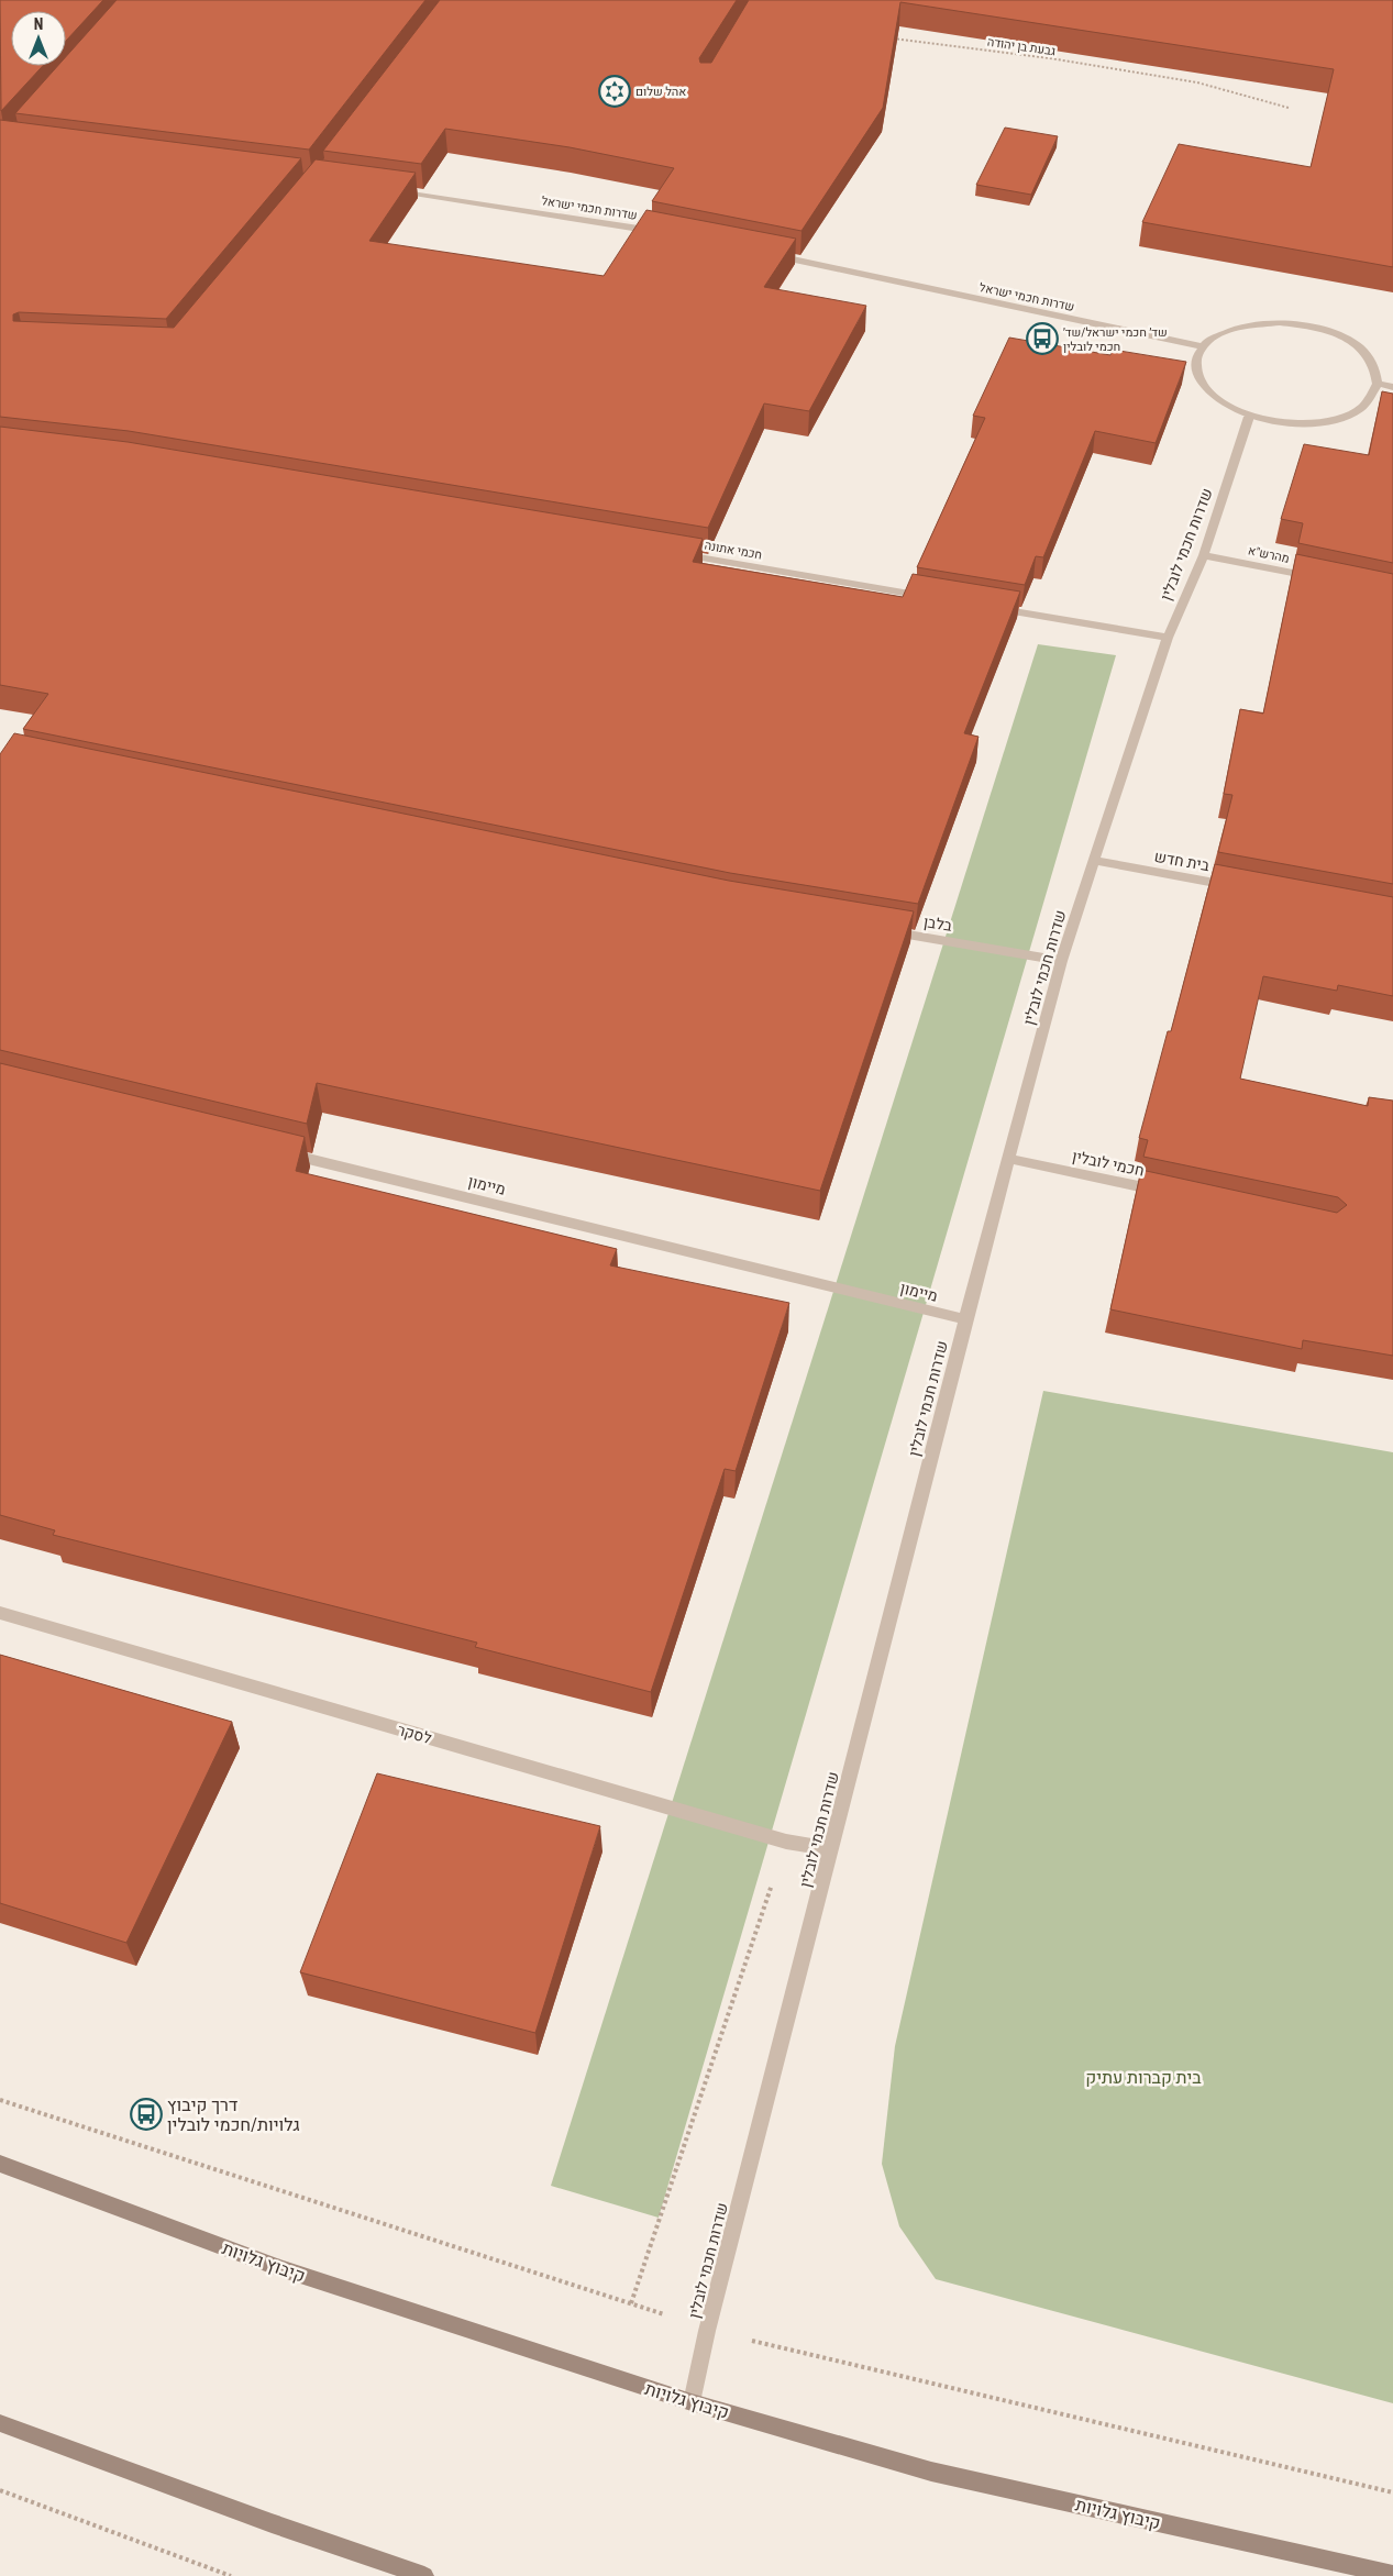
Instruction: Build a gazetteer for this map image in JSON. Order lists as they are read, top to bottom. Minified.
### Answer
{"streets":{"main road":["קיבוץ גלויות"],"street":["שדרות חכמי ישראל","שדרות חכמי לובלין","חכמי אתונה","מהרש\"א","בית חדש","בלבן","חכמי לובלין","מיימון","לסקר"],"path":["גבעת בן יהודה"]},"crossings":[["שדרות חכמי ישראל","שדרות חכמי לובלין"],["שדרות חכמי לובלין","מהרש\"א"],["שדרות חכמי לובלין","בית חדש"],["שדרות חכמי לובלין","בלבן"],["שדרות חכמי לובלין","חכמי לובלין"],["שדרות חכמי לובלין","מיימון"],["שדרות חכמי לובלין","לסקר"],["שדרות חכמי לובלין","קיבוץ גלויות"]],"parks":["בית קברות עתיק"],"places":{"synagogue":["אהל שלום"],"bus stop":["שד׳ חכמי ישראל/שד׳ חכמי לובלין","דרך קיבוץ גלויות/חכמי לובלין"]},"north":"top"}
